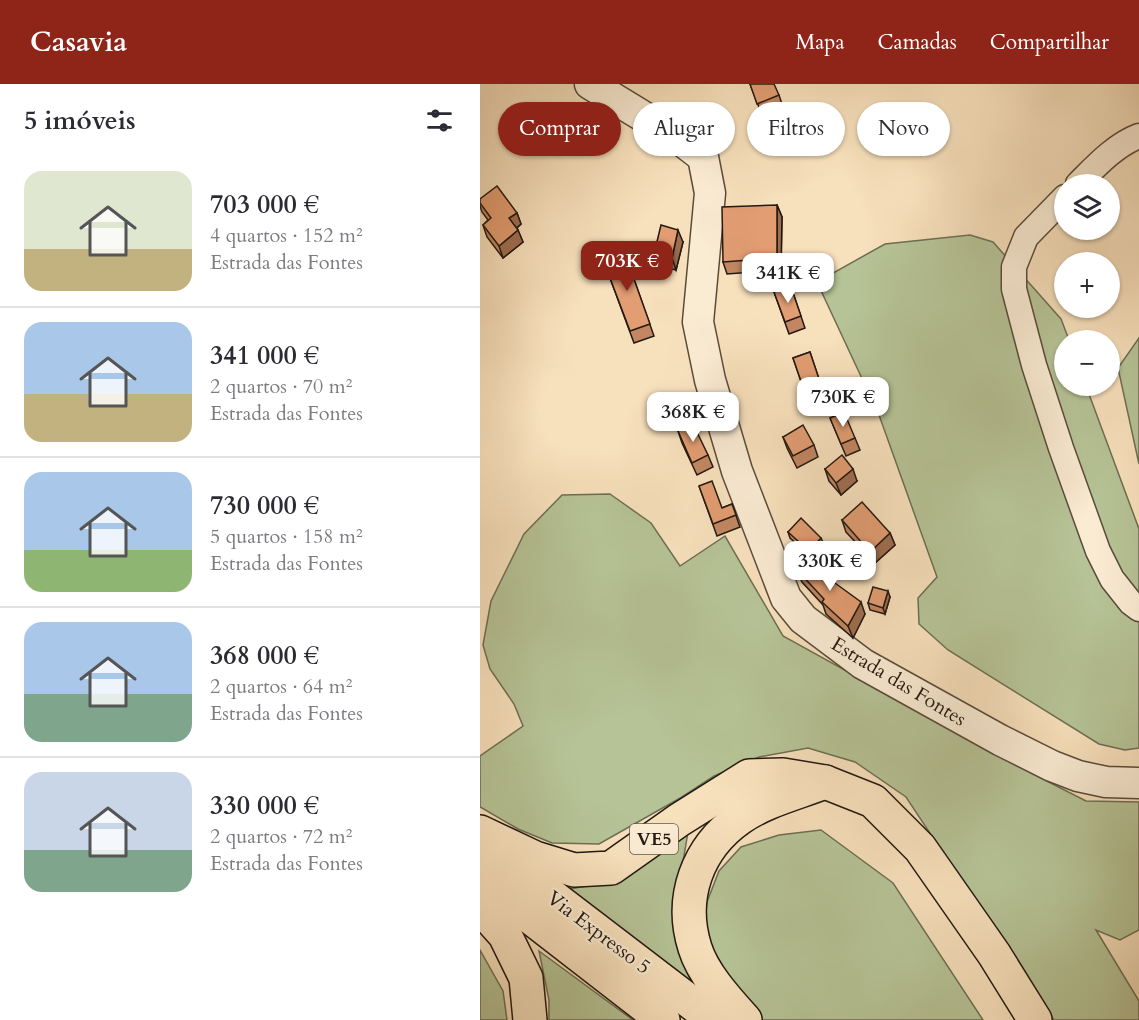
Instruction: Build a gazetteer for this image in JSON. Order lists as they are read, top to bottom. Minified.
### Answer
{"streets":{"main road":["VE5","Via Expresso 5"],"street":["Estrada das Fontes"]},"page":{"header":"Casavia","nav":["Mapa","Camadas","Compartilhar"],"heading":"5 imóveis","chip":["Comprar","Alugar","Filtros","Novo"],"list":[{"name":"703 000 €","note":"4 quartos · 152 m² · Estrada das Fontes"},{"name":"341 000 €","note":"2 quartos · 70 m² · Estrada das Fontes"},{"name":"730 000 €","note":"5 quartos · 158 m² · Estrada das Fontes"},{"name":"368 000 €","note":"2 quartos · 64 m² · Estrada das Fontes"},{"name":"330 000 €","note":"2 quartos · 72 m² · Estrada das Fontes"}],"map_buttons":["+","−"],"price":["703K €","341K €","730K €","368K €","330K €"]}}
